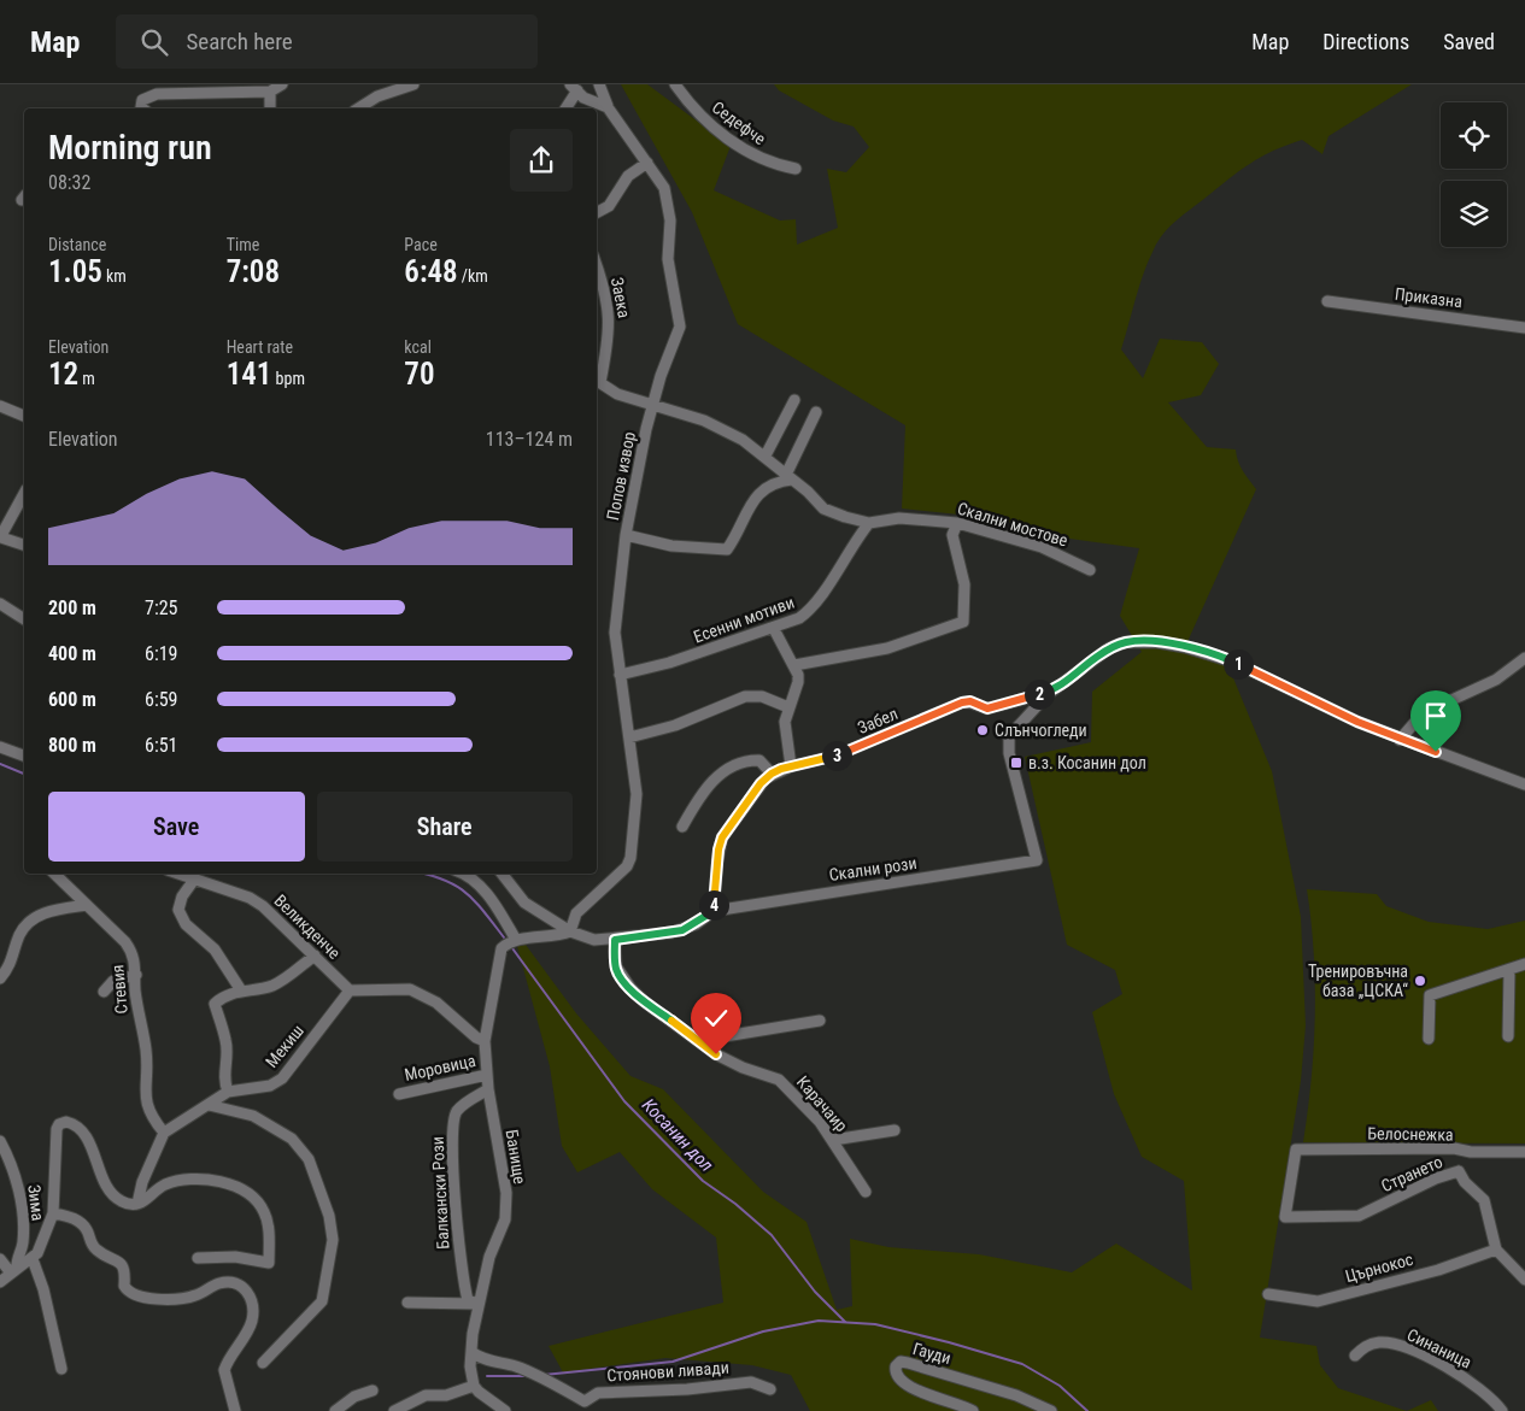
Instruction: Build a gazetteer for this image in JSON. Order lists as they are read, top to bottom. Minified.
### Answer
{"streets":{"street":["Седефче","Заека","Приказна","Попов извор","Скални мостове","Есенни мотиви","Забел","Скални рози","Великденче","Стевия","Мекиш","Моровица","Карачаир","Белоснежка","Банище","Странето","Балкански Рози","Зима","Църнокос","Синаница","Гауди","Стоянови ливади"]},"crossings":[["Заека","Скални мостове"],["Попов извор","Скални мостове"],["Попов извор","Есенни мотиви"],["Скални мостове","Есенни мотиви"],["Забел","Скални рози"],["Великденче","Мекиш"],["Стевия","Мекиш"],["Моровица","Банище"],["Белоснежка","Странето"],["Банище","Балкански Рози"],["Банище","Стоянови ливади"],["Странето","Църнокос"]],"water":["Косанин дол"],"places":{"other":["Слънчогледи","Тренировъчна база „ЦСКА“"],"transit":["в.з. Косанин дол"]},"page":{"header":"Map","search":"Search here","nav":["Map","Directions","Saved"],"heading":["Morning run","08:32"],"stats":[["Distance","1.05 km"],["Time","7:08"],["Pace","6:48 /km"],["Elevation","12 m"],["Heart rate","141 bpm"],["kcal","70"]],"chart":["Elevation","113–124 m"],"list":[{"name":"200 m","note":"7:25"},{"name":"400 m","note":"6:19"},{"name":"600 m","note":"6:59"},{"name":"800 m","note":"6:51"}],"pins":["1","2","3","4"],"buttons":["Save","Share"]}}
